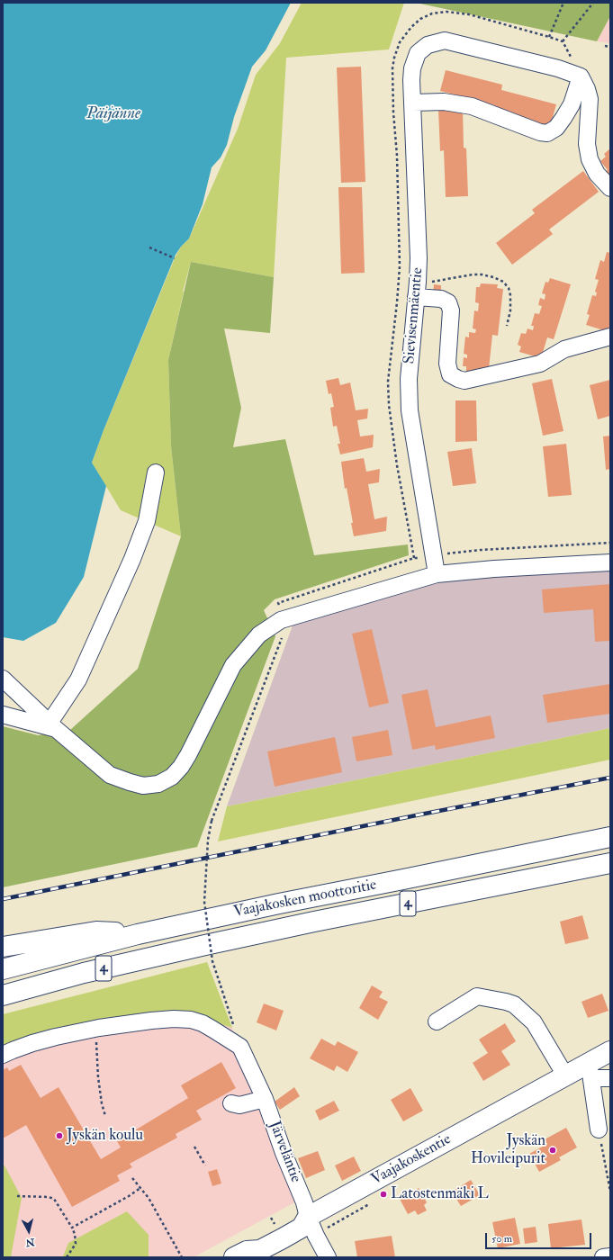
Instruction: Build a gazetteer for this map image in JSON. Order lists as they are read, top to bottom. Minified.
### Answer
{"streets":{"main road":["Vaajakosken moottoritie","4","Vaajakoskentie"],"street":["Sievisenmäentie","Järveläntie"]},"crossings":[["Järveläntie","Vaajakoskentie"]],"water":["Päijänne"],"places":["Jyskän koulu","Jyskän Hovileipurit","Latostenmäki L"],"scale_bar":"50 m","north":"bottom"}
